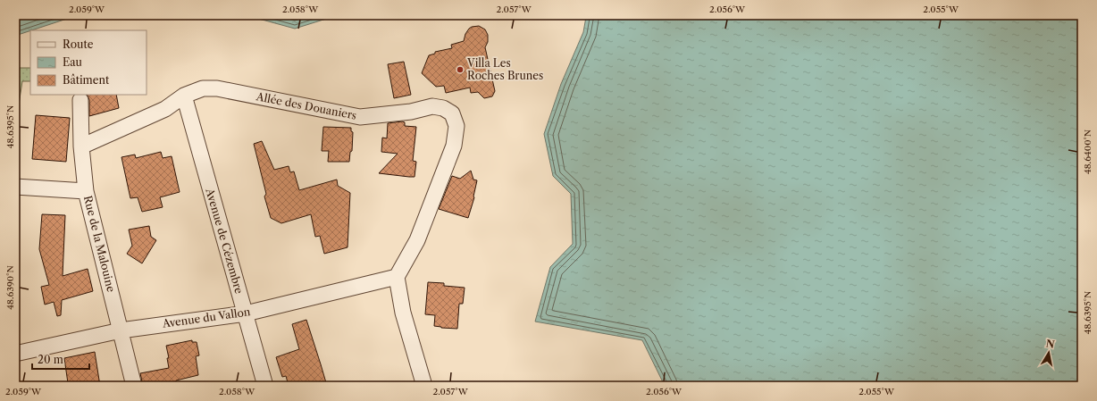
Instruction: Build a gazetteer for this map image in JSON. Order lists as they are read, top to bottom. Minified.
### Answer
{"streets":{"street":["Allée des Douaniers","Avenue de Cézembre","Rue de la Malouine","Avenue du Vallon"]},"crossings":[["Allée des Douaniers","Avenue de Cézembre"],["Allée des Douaniers","Rue de la Malouine"],["Allée des Douaniers","Avenue du Vallon"],["Avenue de Cézembre","Avenue du Vallon"],["Rue de la Malouine","Avenue du Vallon"]],"places":["Villa Les Roches Brunes"],"legend":["Route","Eau","Bâtiment"],"scale_bar":"20 m","north":"top","coordinates":["2.059°W","2.058°W","2.057°W","2.056°W","2.055°W","48.6395°N","48.6400°N","48.6390°N"]}
